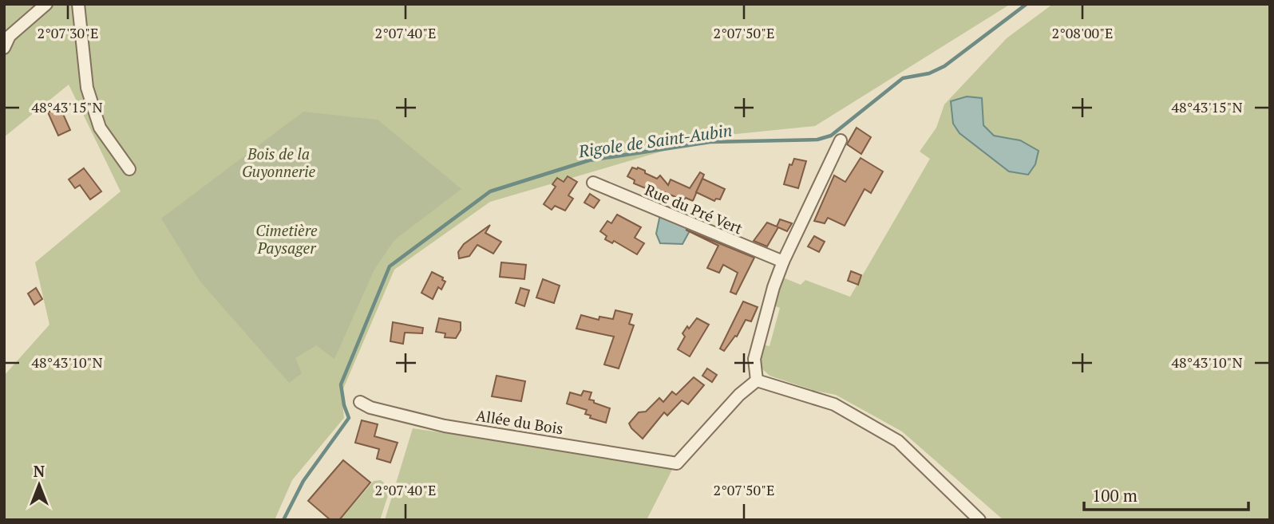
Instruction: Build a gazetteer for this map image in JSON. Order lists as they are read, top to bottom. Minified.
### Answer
{"streets":{"street":["Rue du Pré Vert","Allée du Bois"]},"water":["Rigole de Saint-Aubin"],"parks":["Bois de la Guyonnerie","Cimetière Paysager"],"scale_bar":"100 m","north":"top","coordinates":["2°07'30\"E","2°07'40\"E","2°07'50\"E","2°08'00\"E","48°43'15\"N","48°43'10\"N"]}
